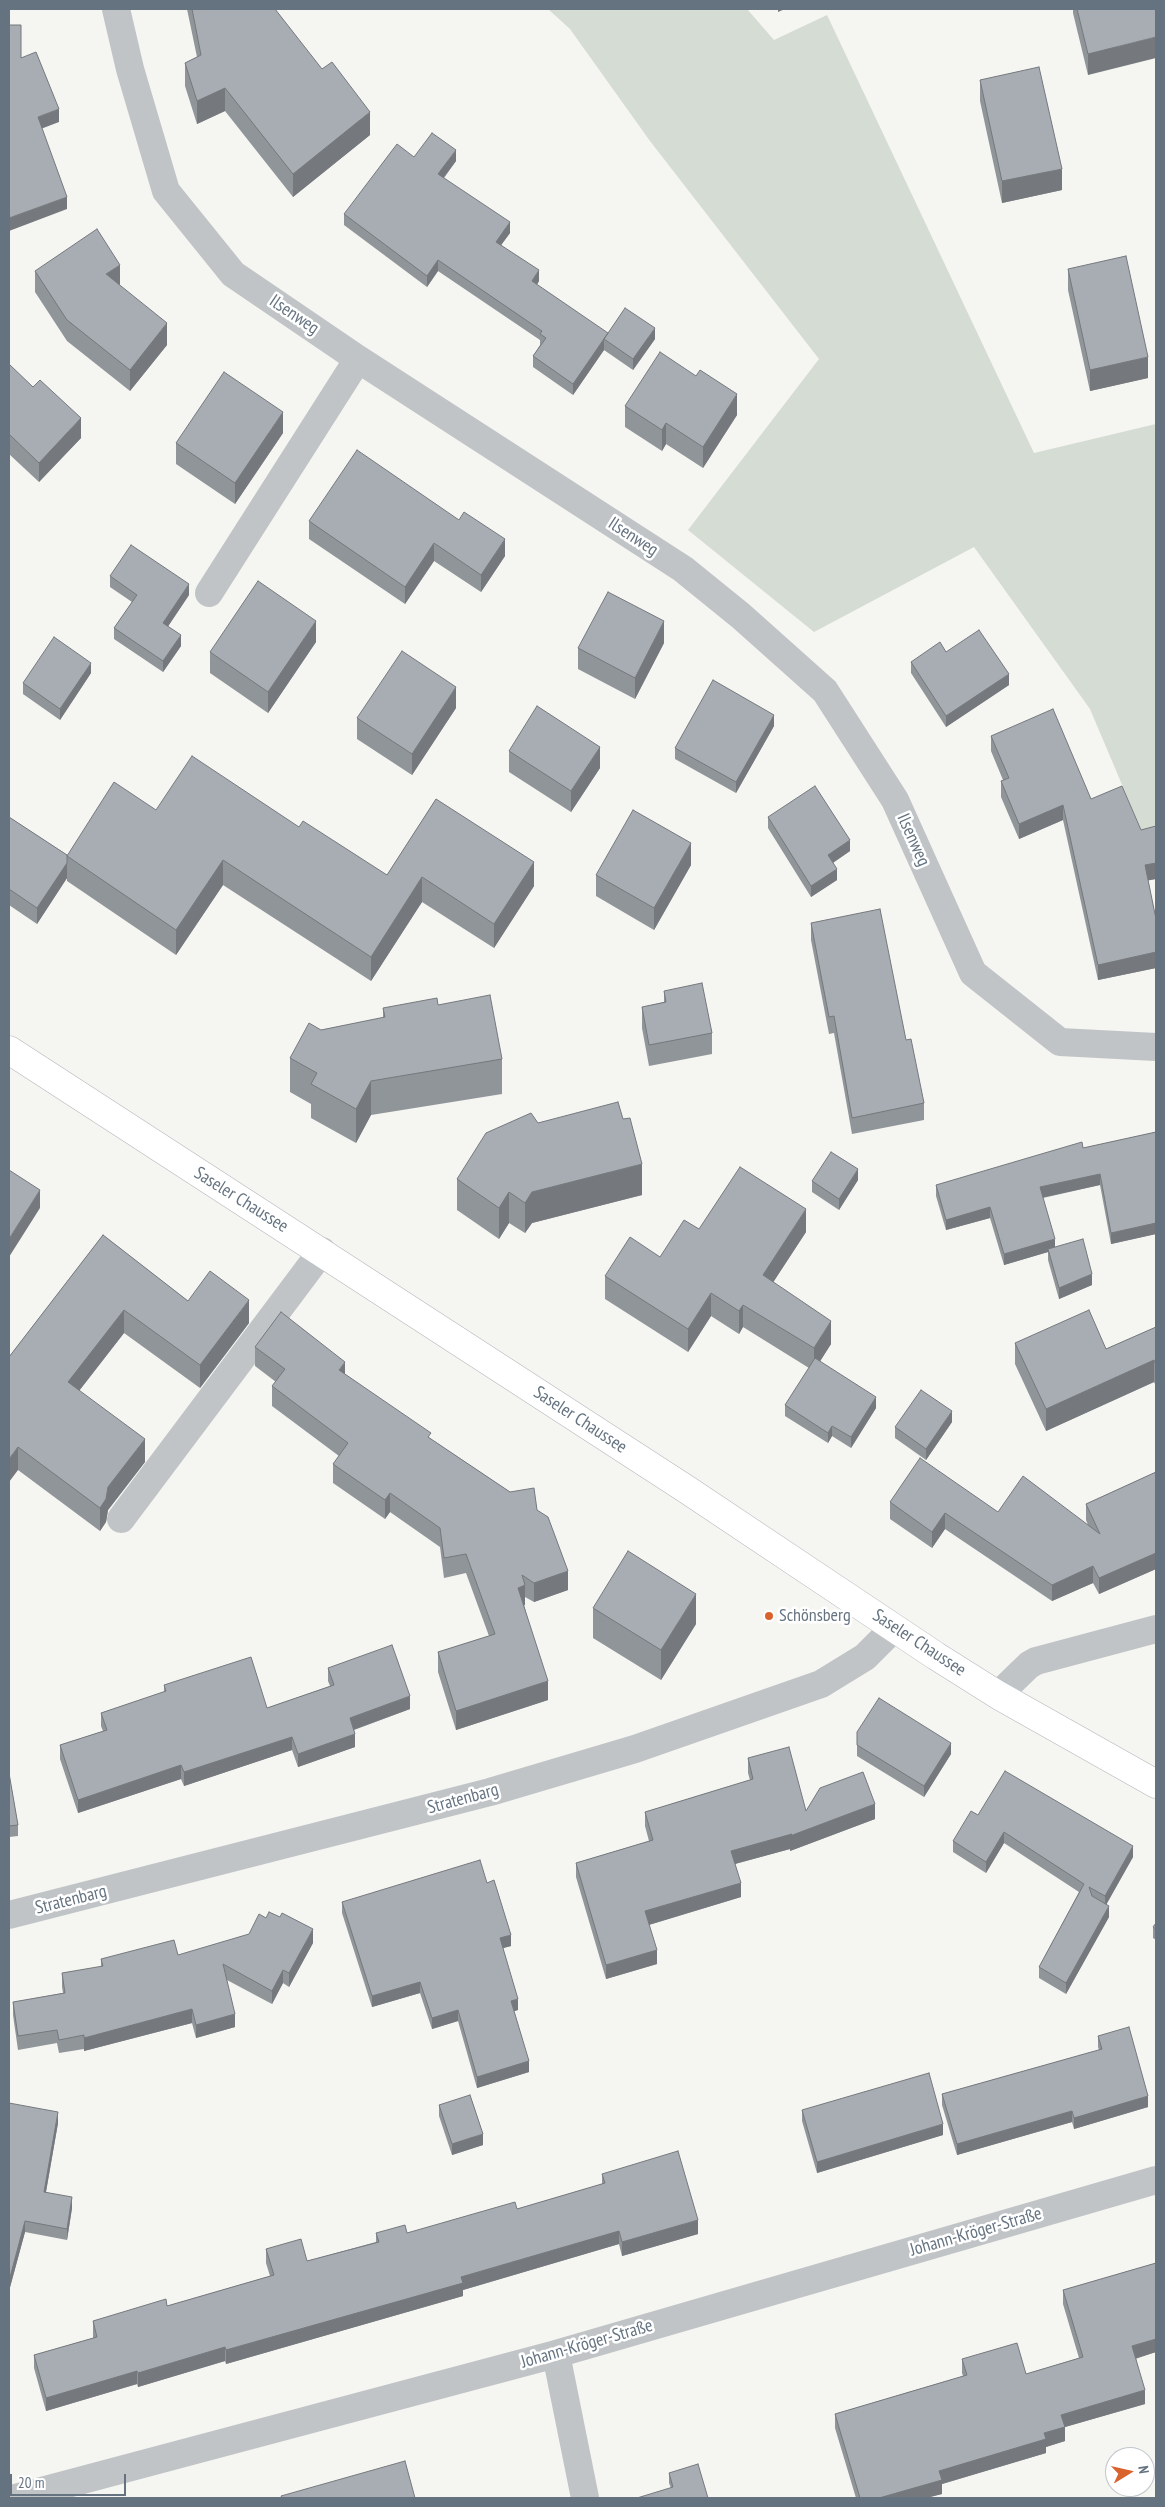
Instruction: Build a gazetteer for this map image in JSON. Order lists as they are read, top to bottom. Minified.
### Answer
{"streets":{"main road":["Saseler Chaussee"],"street":["Ilsenweg","Stratenbarg","Johann-Kröger-Straße"]},"crossings":[["Saseler Chaussee","Stratenbarg"]],"places":["Schönsberg"],"scale_bar":"20 m","north":"right"}
